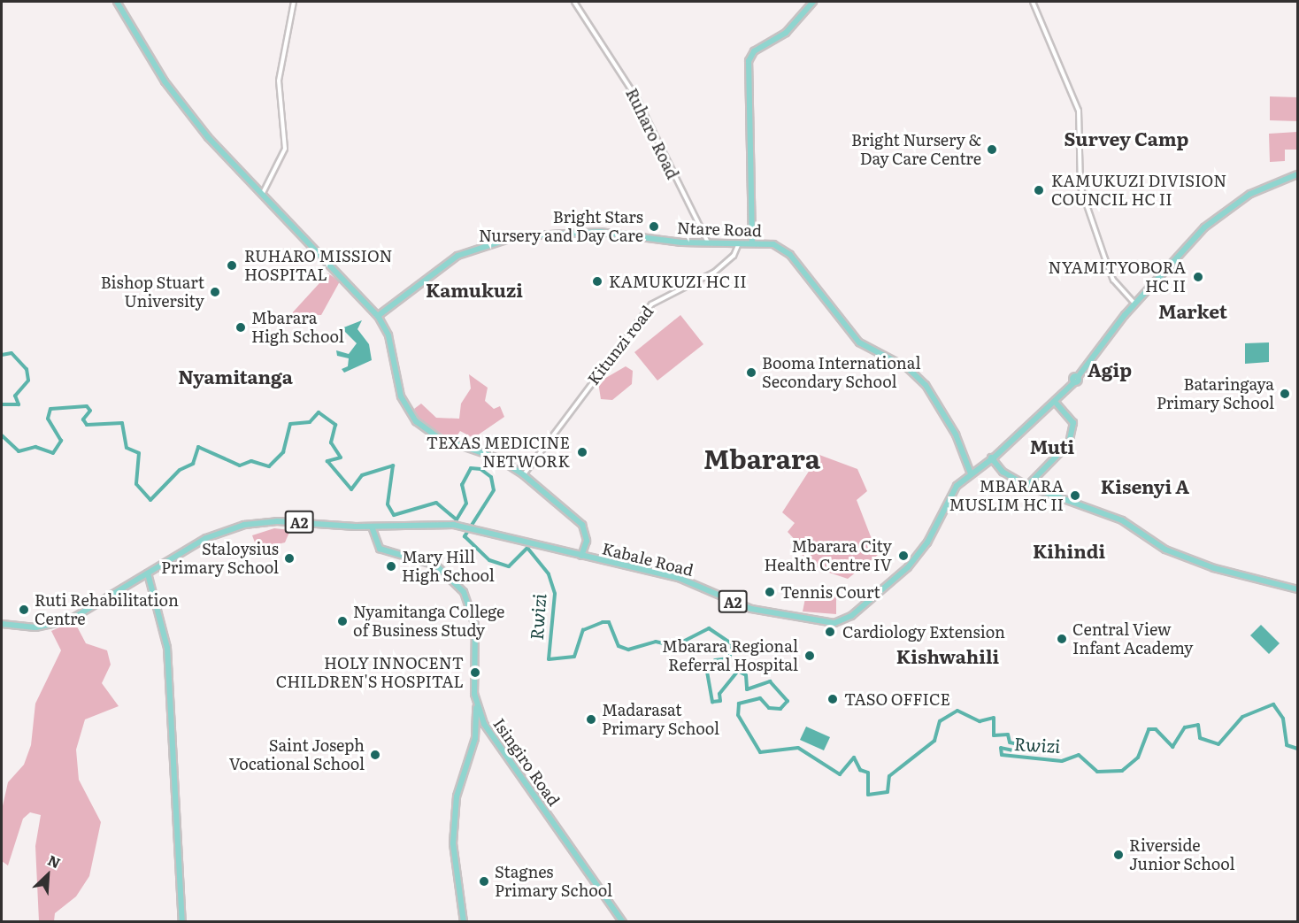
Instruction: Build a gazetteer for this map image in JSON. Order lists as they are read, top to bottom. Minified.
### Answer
{"streets":{"main road":["Ntare Road","A2","Kabale Road","Isingiro Road"],"street":["Ruharo Road","Kitunzi road"]},"crossings":[["Ruharo Road","Ntare Road"],["Ntare Road","Kitunzi road"],["Ntare Road","A2"],["A2","Kabale Road"],["A2","Isingiro Road"],["Kabale Road","Isingiro Road"]],"districts":["Survey Camp","Kamukuzi","Market","Agip","Nyamitanga","Muti","Mbarara","Kisenyi A","Kihindi","Kishwahili"],"water":["Rwizi"],"places":["Bright Nursery & Day Care Centre","KAMUKUZI DIVISION COUNCIL HC II","Bright Stars Nursery and Day Care","RUHARO MISSION HOSPITAL","NYAMITYOBORA HC II","KAMUKUZI HC II","Bishop Stuart University","Mbarara High School","Booma International Secondary School","Bataringaya Primary School","TEXAS MEDICINE NETWORK","MBARARA MUSLIM HC II","Mbarara City Health Centre IV","Staloysius Primary School","Mary Hill High School","Tennis Court","Ruti Rehabilitation Centre","Nyamitanga College of Business Study","Cardiology Extension","Central View Infant Academy","Mbarara Regional Referral Hospital","HOLY INNOCENT CHILDREN'S HOSPITAL","TASO OFFICE","Madarasat Primary School","Saint Joseph Vocational School","Riverside Junior School","Stagnes Primary School"],"north":"top right"}
